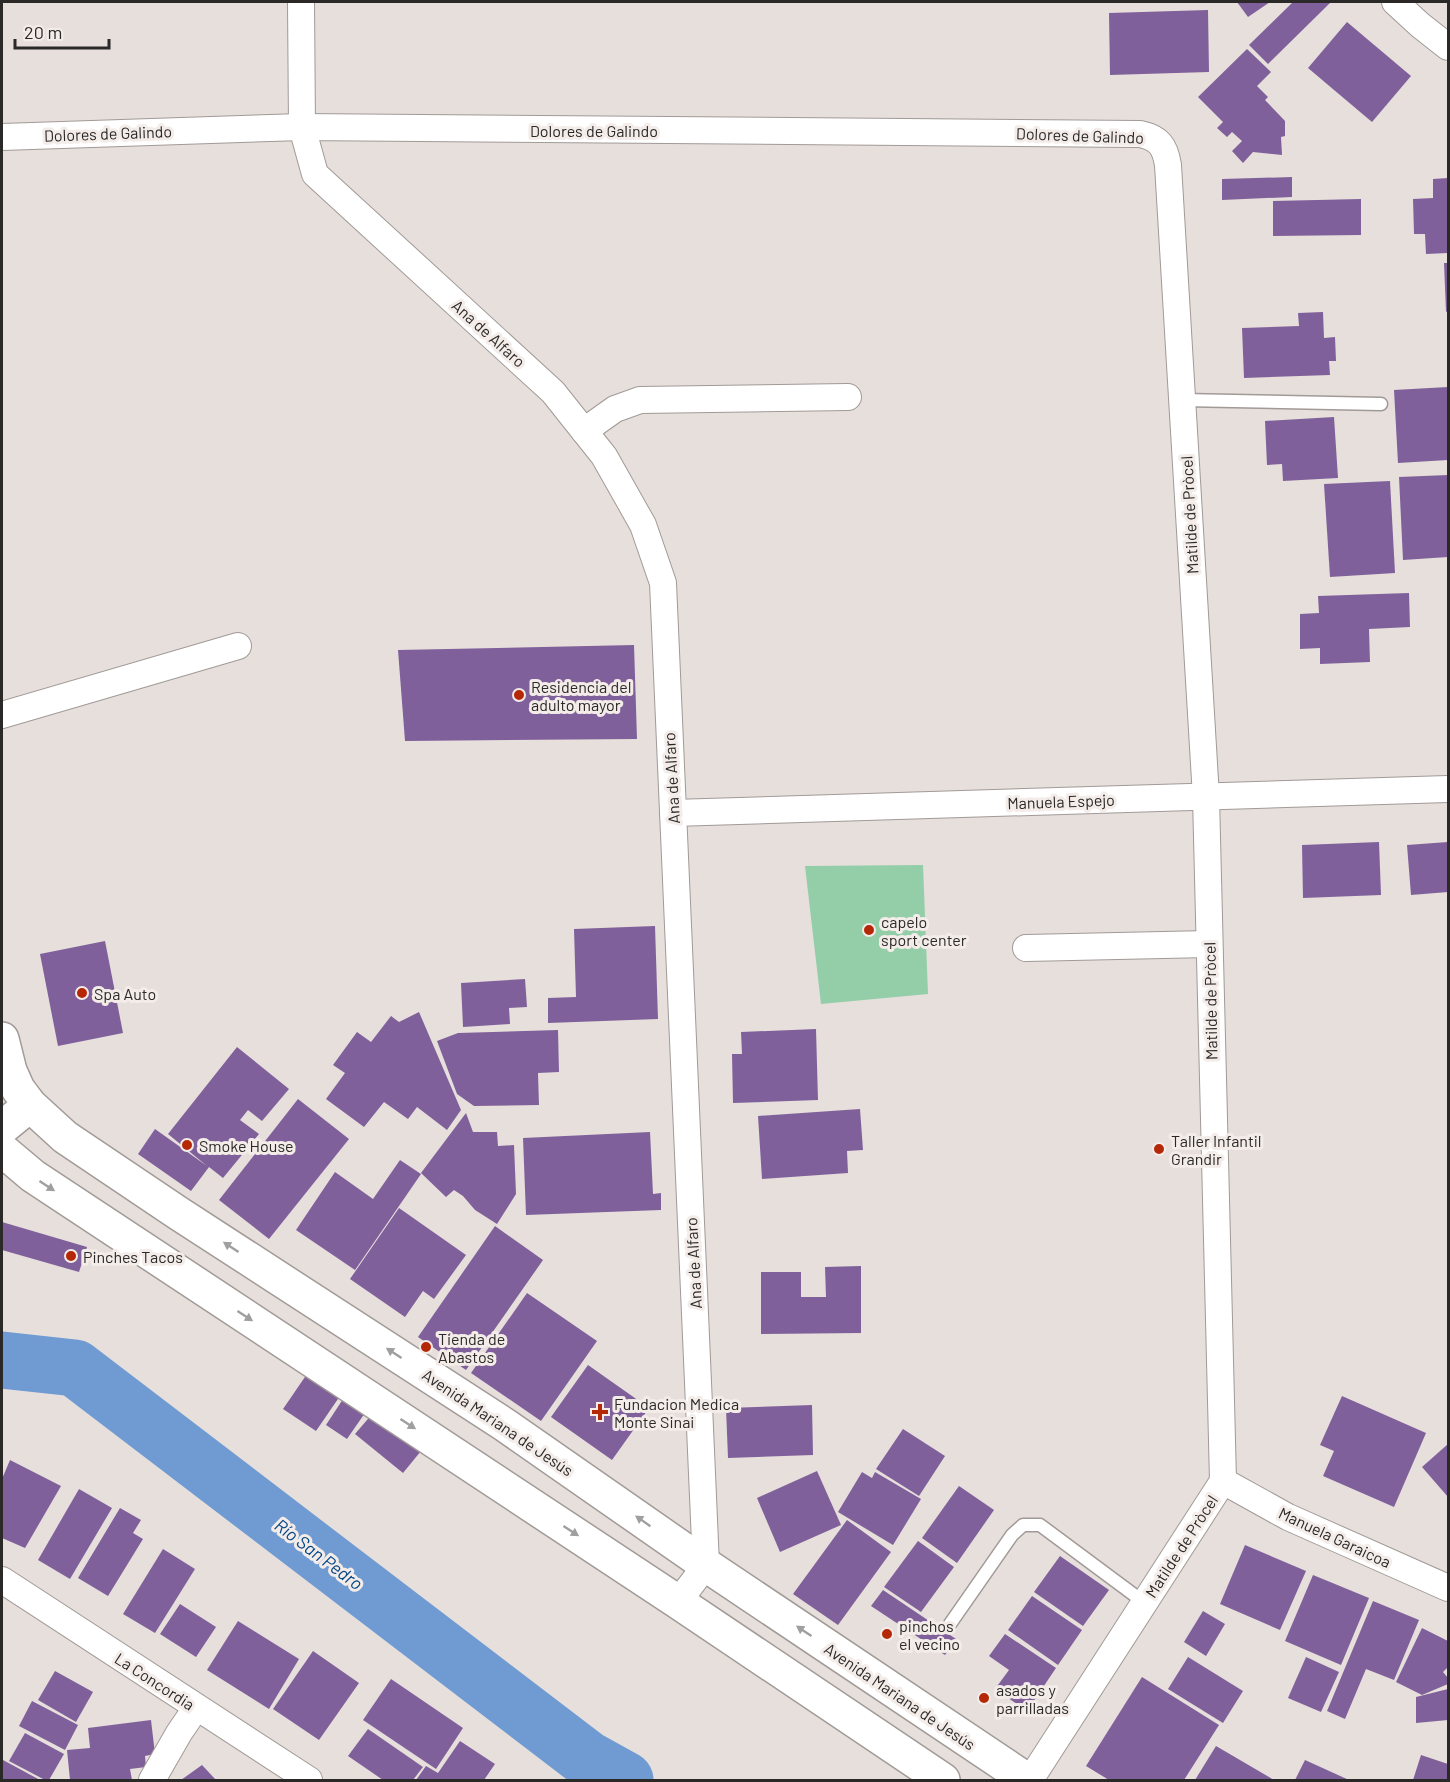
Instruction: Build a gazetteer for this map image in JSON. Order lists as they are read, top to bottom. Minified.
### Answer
{"streets":{"street":["Dolores de Galindo","Ana de Alfaro","Matilde de Pròcel","Manuela Espejo","Avenida Mariana de Jesús","Manuela Garaicoa","La Concordia"]},"crossings":[["Dolores de Galindo","Ana de Alfaro"],["Dolores de Galindo","Matilde de Pròcel"],["Ana de Alfaro","Manuela Espejo"],["Ana de Alfaro","Avenida Mariana de Jesús"],["Matilde de Pròcel","Manuela Espejo"],["Matilde de Pròcel","Avenida Mariana de Jesús"],["Matilde de Pròcel","Manuela Garaicoa"]],"water":["Río San Pedro"],"places":{"other":["Residencia del adulto mayor","capelo sport center","Spa Auto","Smoke House","Taller Infantil Grandir","Pinches Tacos","Tienda de Abastos","pinchos el vecino","asados y parrilladas"],"health":["Fundacion Medica Monte Sinai"]},"scale_bar":"20 m"}
